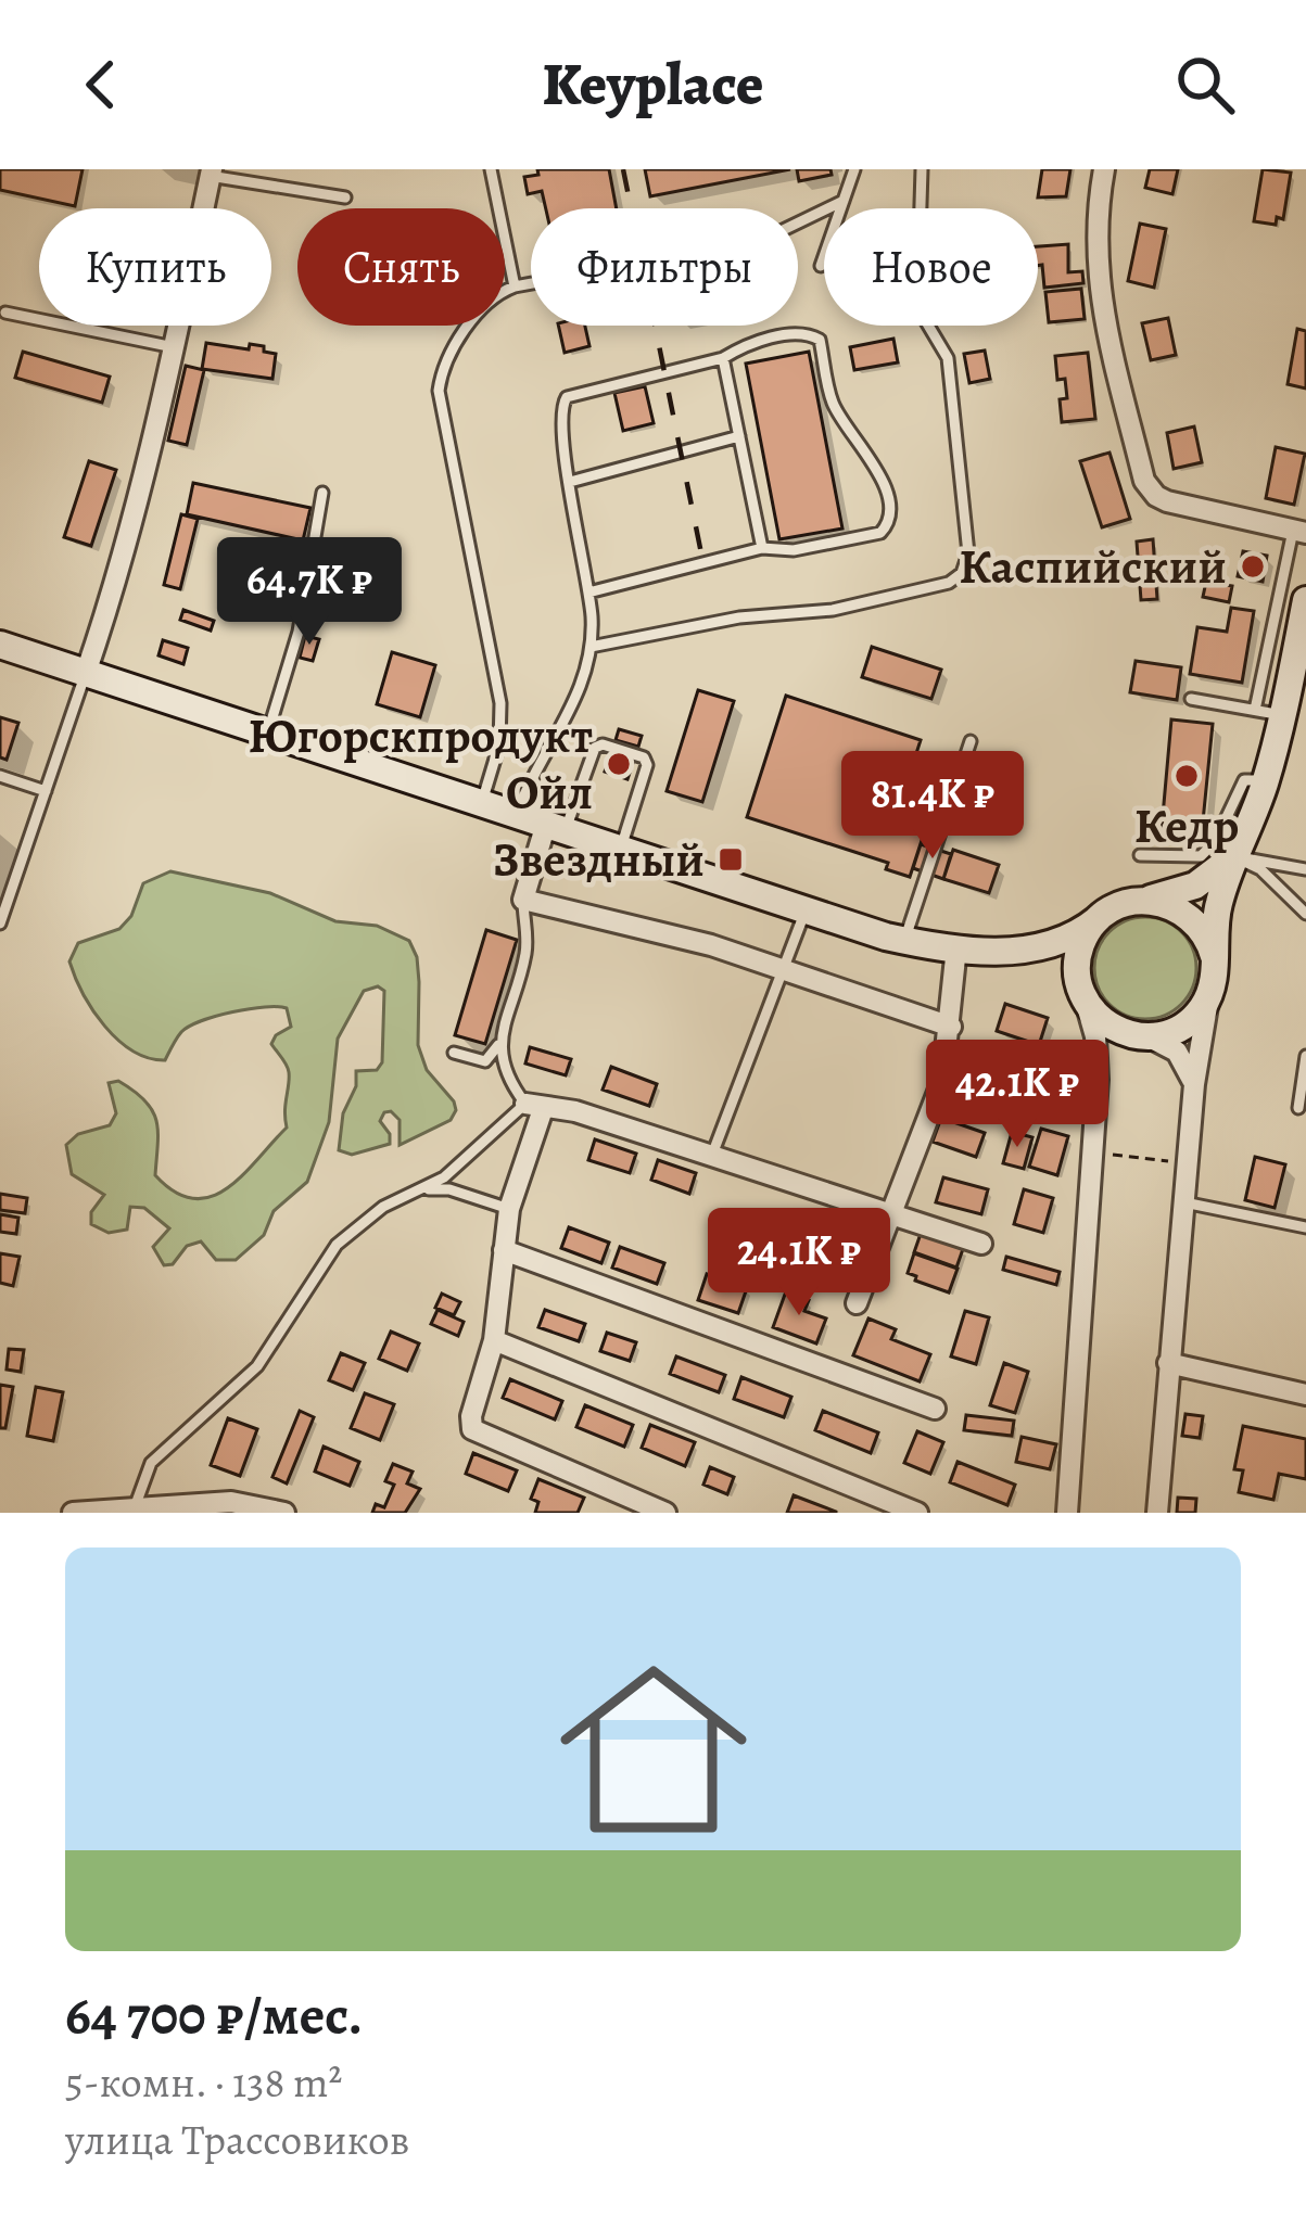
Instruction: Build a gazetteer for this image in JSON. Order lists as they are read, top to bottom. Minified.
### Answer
{"places":{"other":["Каспийский","Югорскпродукт Ойл","Кедр"],"transit":["Звездный"]},"page":{"header":"Keyplace","chip":["Купить","Снять","Фильтры","Новое"],"price":["64.7K ₽","81.4K ₽","42.1K ₽","24.1K ₽"],"list":[{"name":"64 700 ₽/мес.","note":"5-комн. · 138 m² · улица Трассовиков"}]}}
